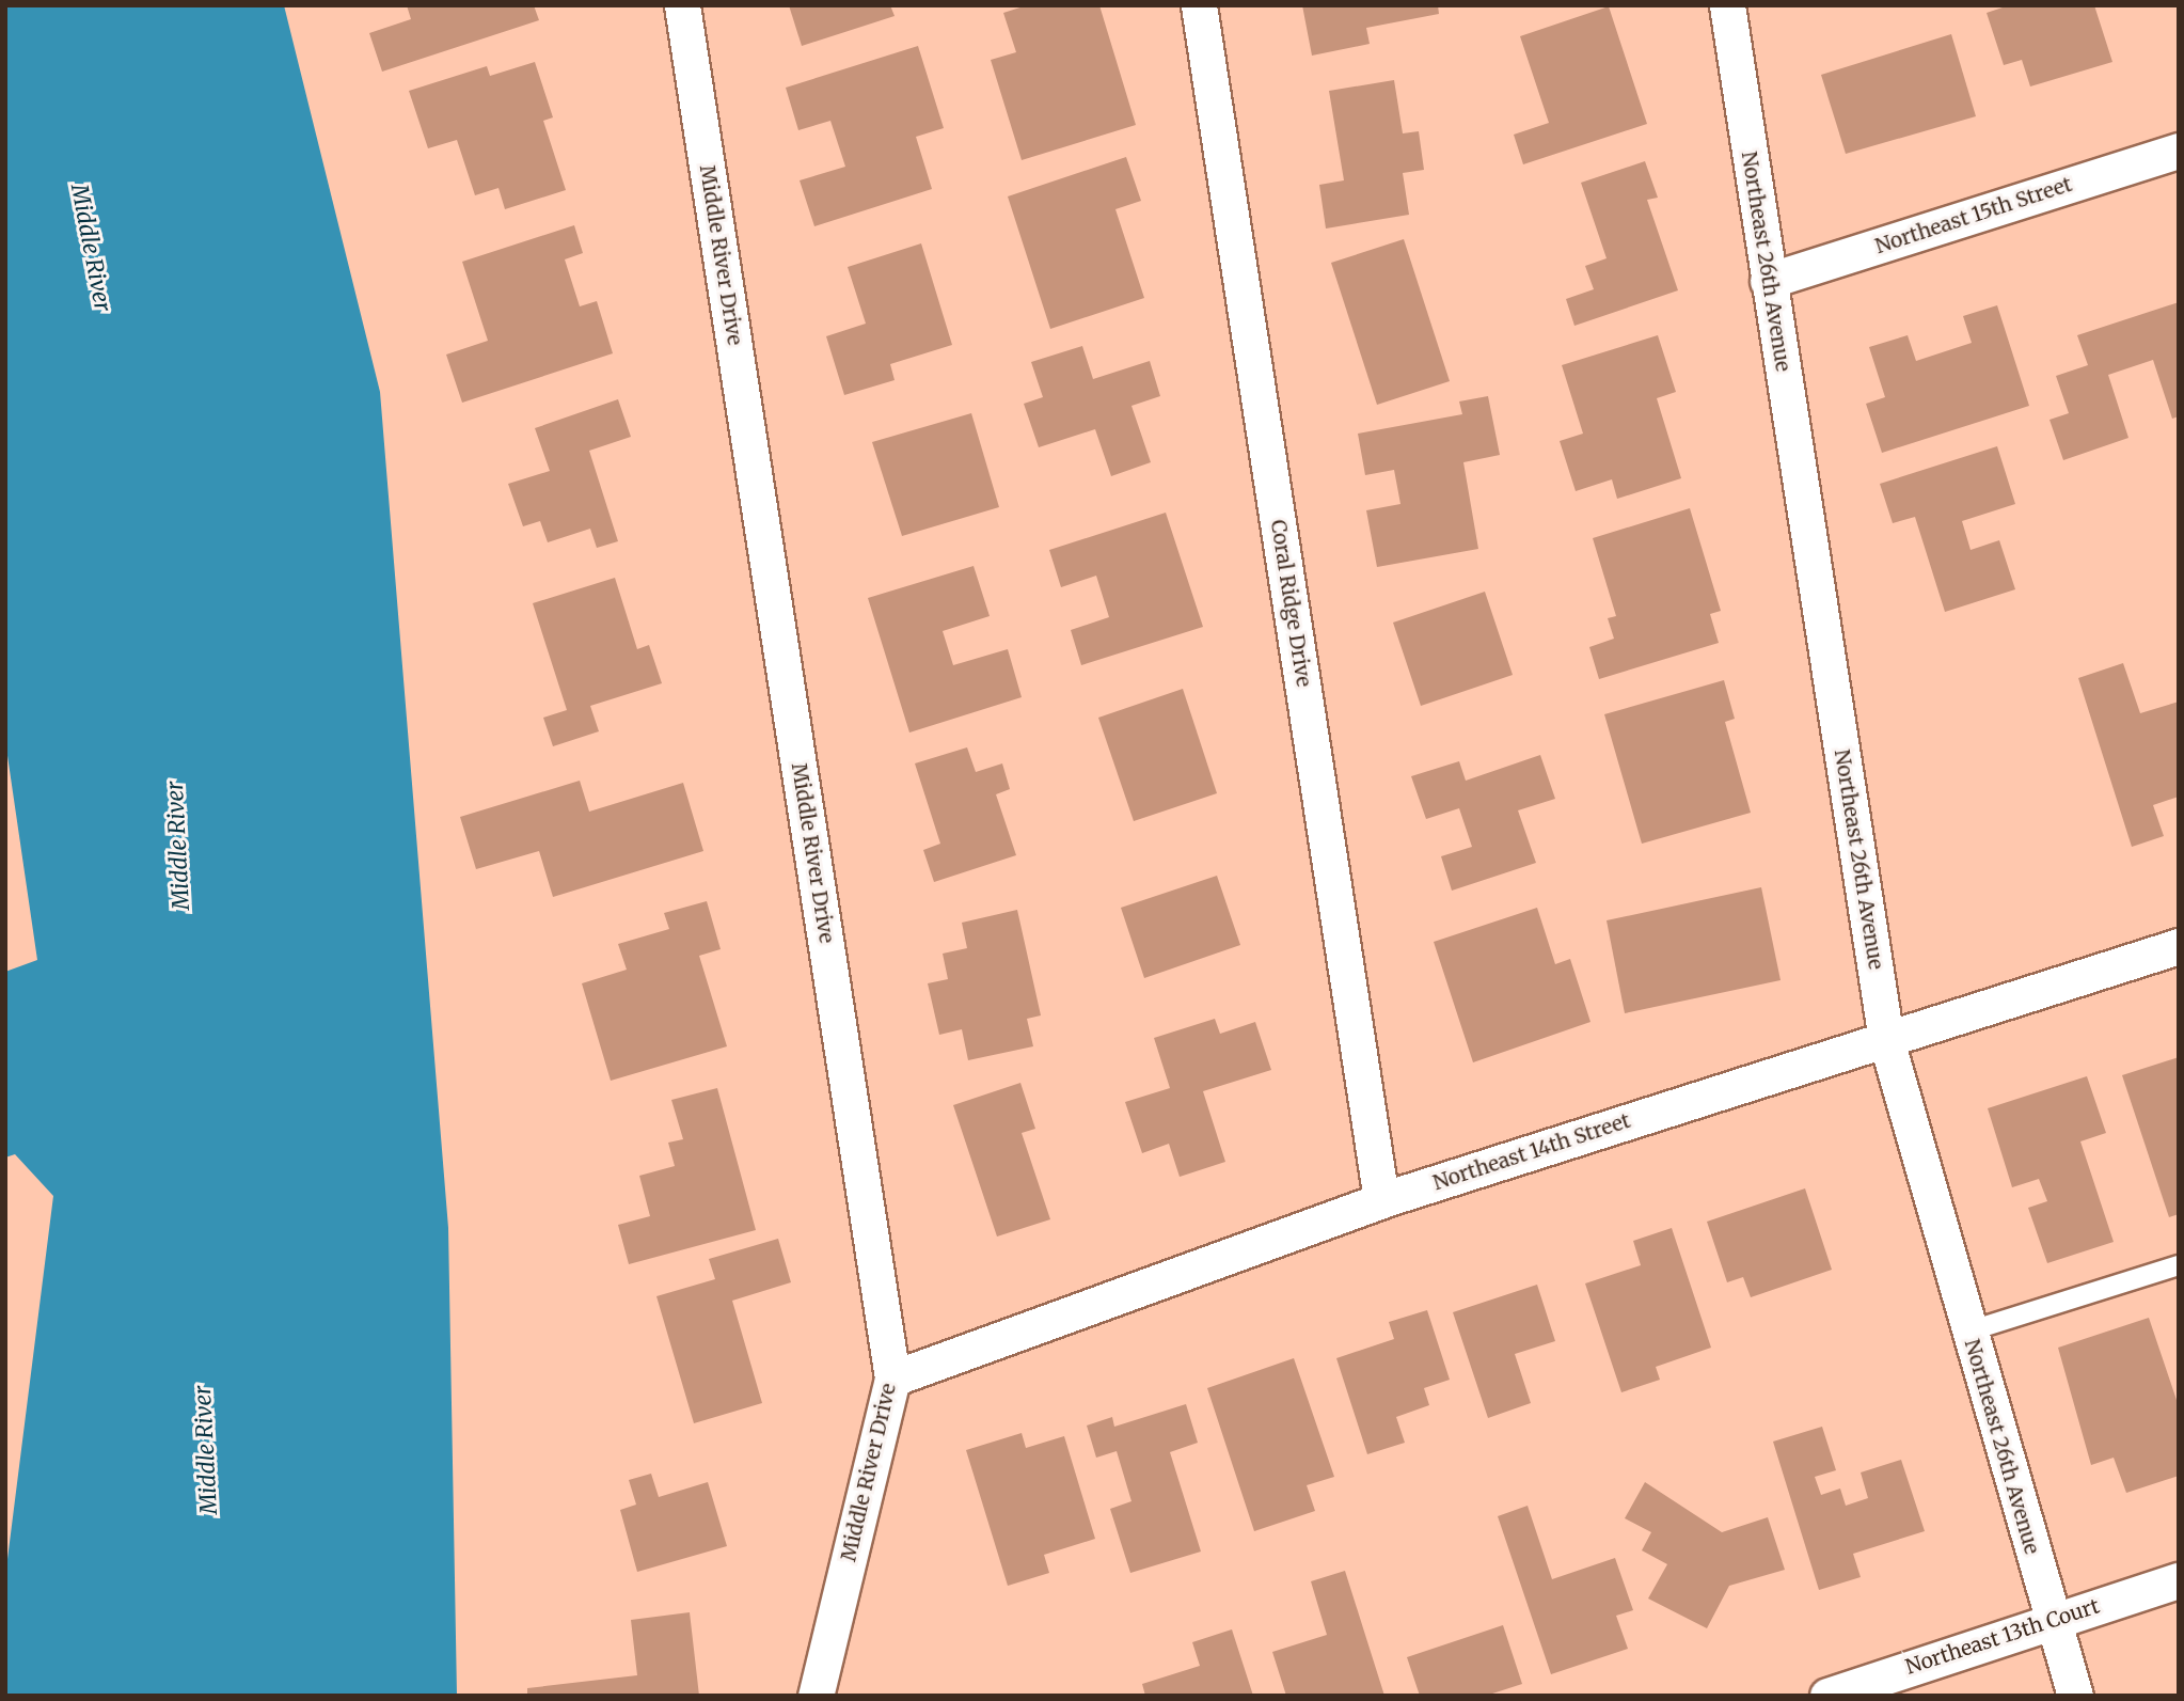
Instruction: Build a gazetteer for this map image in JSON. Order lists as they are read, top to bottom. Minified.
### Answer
{"streets":{"street":["Northeast 15th Street","Middle River Drive","Northeast 26th Avenue","Coral Ridge Drive","Northeast 14th Street","Northeast 13th Court"]},"crossings":[["Northeast 15th Street","Northeast 26th Avenue"],["Middle River Drive","Northeast 14th Street"],["Northeast 26th Avenue","Northeast 14th Street"],["Northeast 26th Avenue","Northeast 13th Court"],["Coral Ridge Drive","Northeast 14th Street"]],"water":["Middle River"]}
